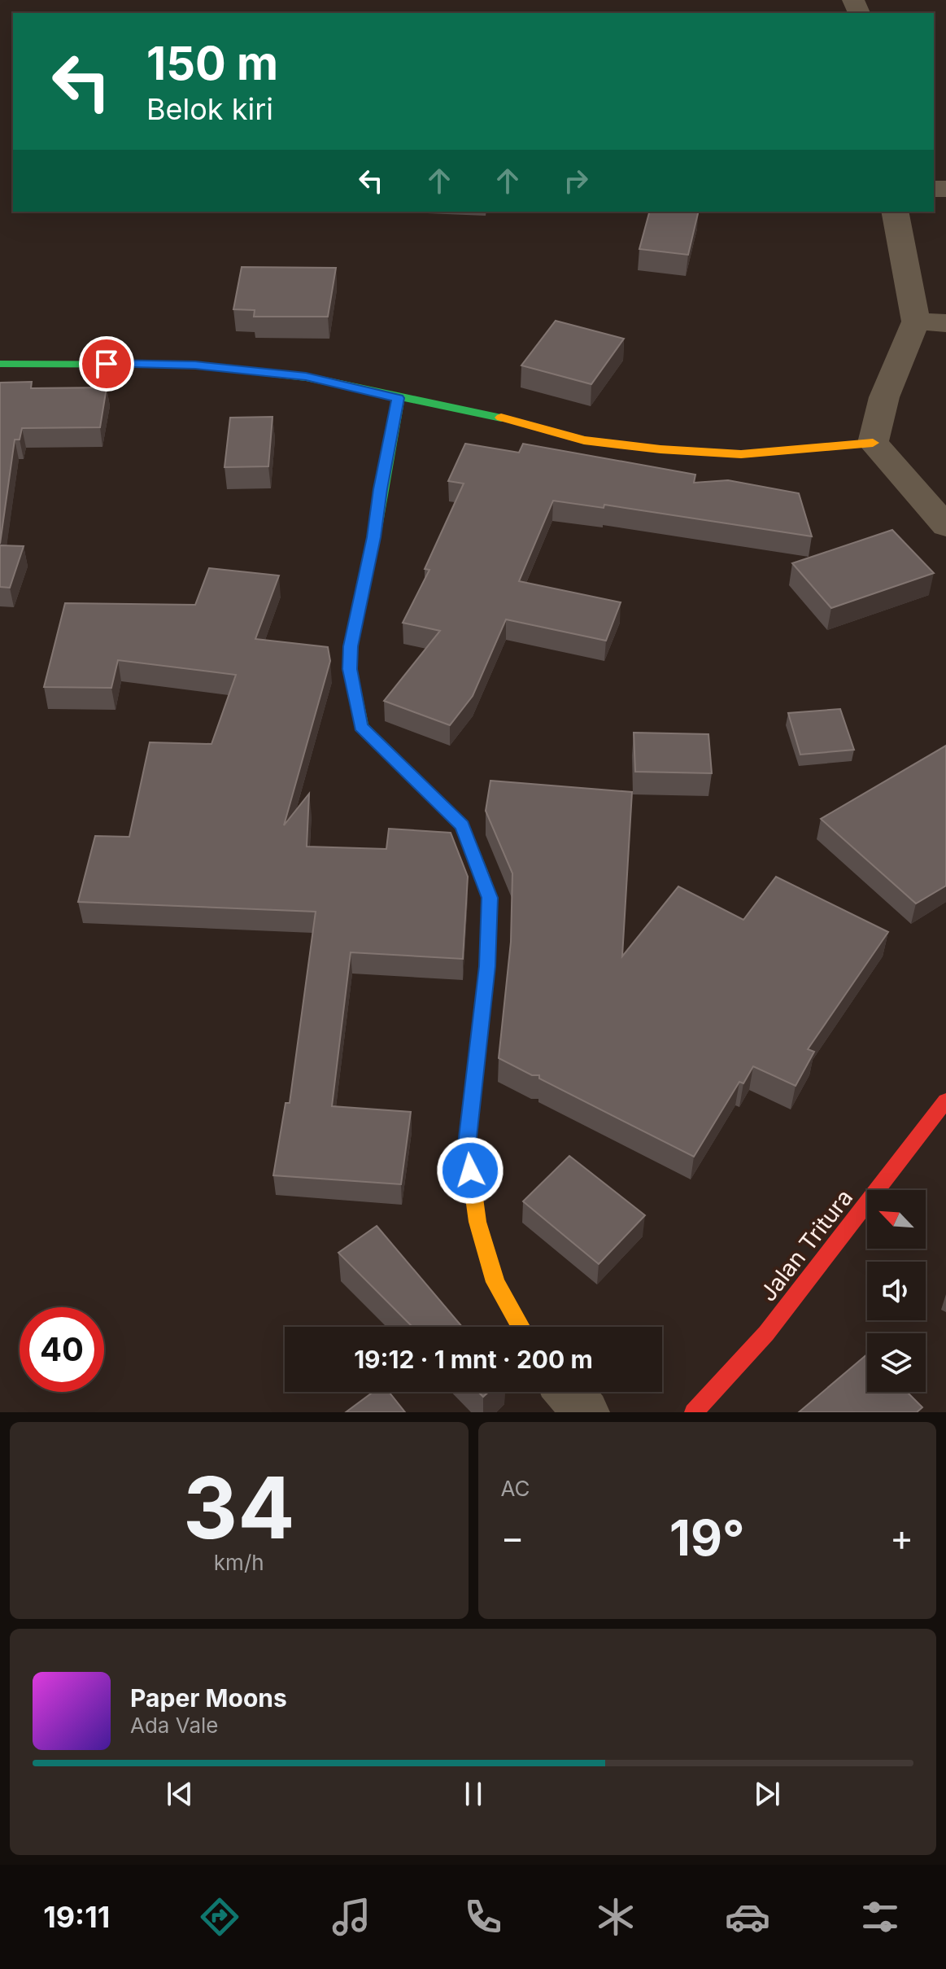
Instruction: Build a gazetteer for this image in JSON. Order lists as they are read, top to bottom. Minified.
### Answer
{"streets":{"street":["Jalan Tritura"]},"north":"top left","page":{"turn":["150 m","Belok kiri"],"limit":"40","trip":"19:12 · 1 mnt · 200 m","tile":[["34","km/h"],"AC"],"heat":["−","19°","+"],"song":["Paper Moons","Ada Vale"],"tabs":"19:11"}}
